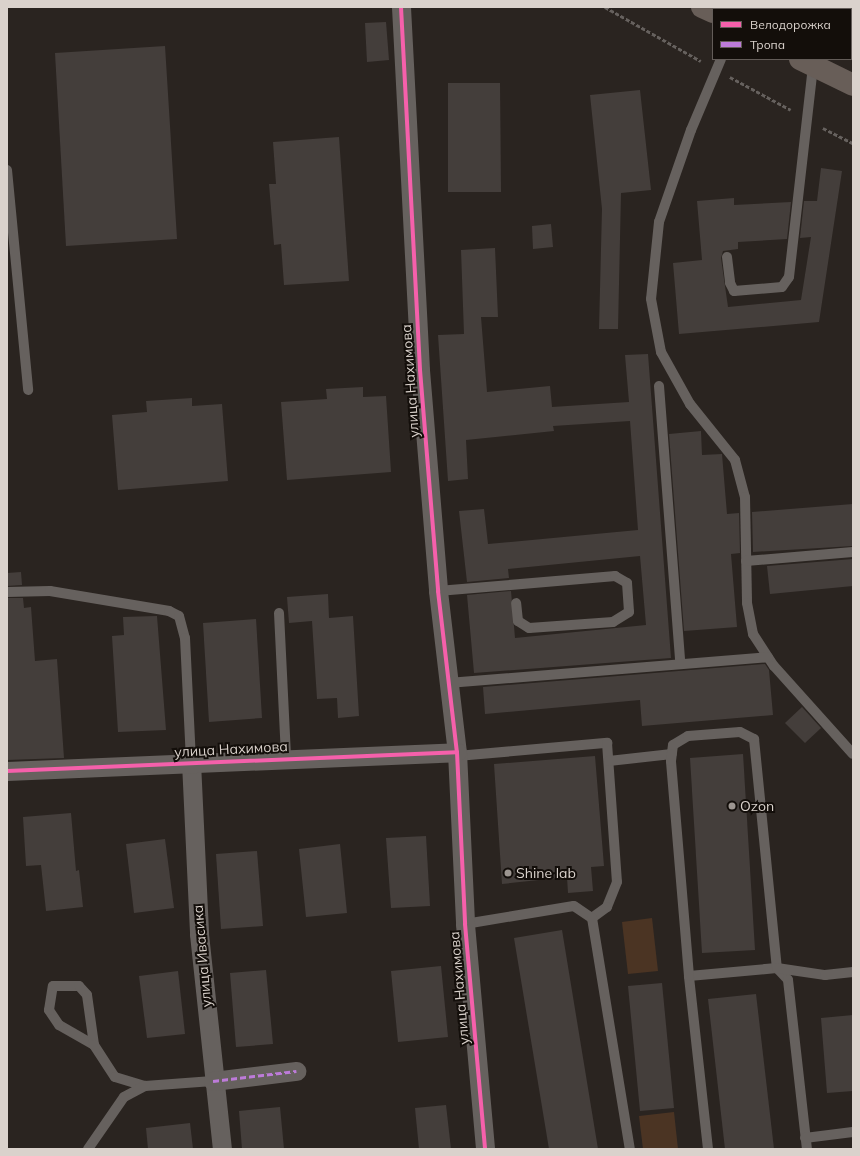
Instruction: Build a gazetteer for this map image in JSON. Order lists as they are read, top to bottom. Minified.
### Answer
{"streets":{"street":["улица Нахимова","улица Ивасика"]},"crossings":[["улица Нахимова","улица Ивасика"]],"places":["Ozon","Shine lab"],"legend":["Велодорожка","Тропа"]}
